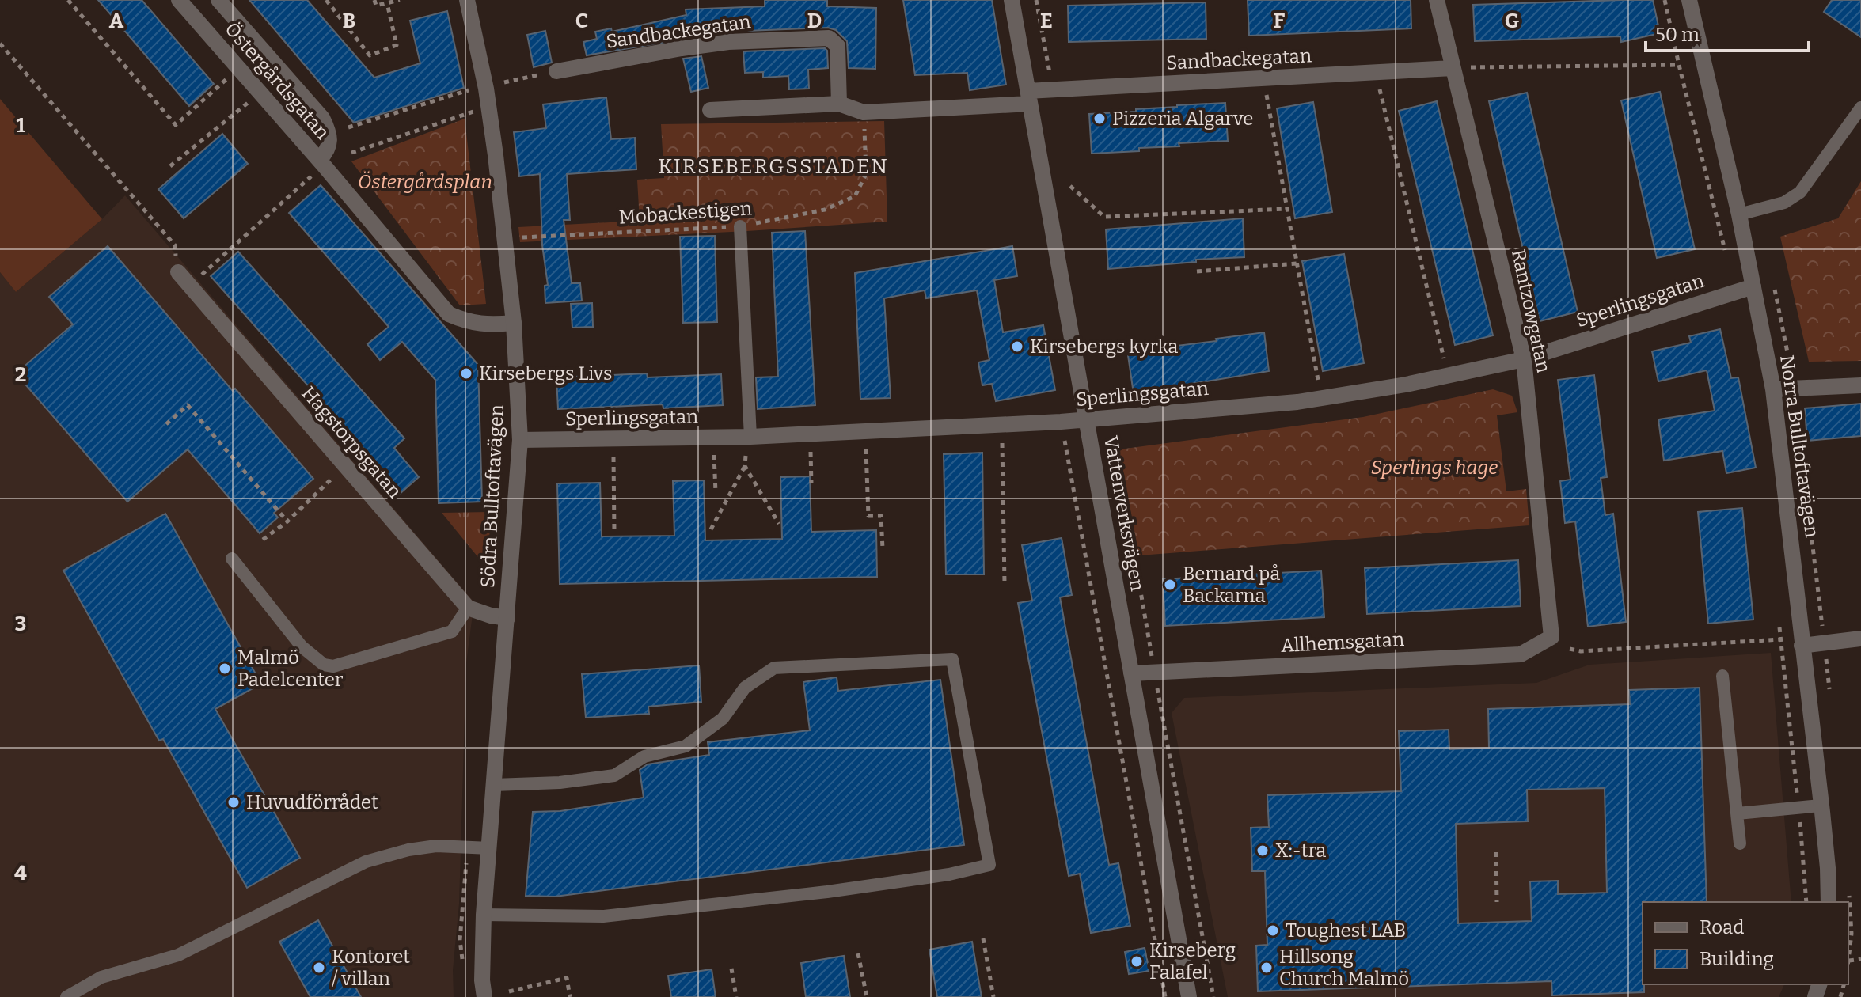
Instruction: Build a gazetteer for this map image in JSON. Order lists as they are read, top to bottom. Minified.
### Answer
{"streets":{"street":["Sandbackegatan","Östergårdsgatan","Sperlingsgatan","Rantzowgatan","Hagstorpsgatan","Norra Bulltoftavägen","Södra Bulltoftavägen","Vattenverksvägen","Allhemsgatan"],"path":["Mobackestigen"]},"crossings":[["Sandbackegatan","Mobackestigen"],["Sandbackegatan","Rantzowgatan"],["Sandbackegatan","Vattenverksvägen"],["Östergårdsgatan","Södra Bulltoftavägen"],["Mobackestigen","Södra Bulltoftavägen"],["Sperlingsgatan","Rantzowgatan"],["Sperlingsgatan","Norra Bulltoftavägen"],["Sperlingsgatan","Södra Bulltoftavägen"],["Sperlingsgatan","Vattenverksvägen"],["Rantzowgatan","Allhemsgatan"],["Vattenverksvägen","Allhemsgatan"]],"districts":["KIRSEBERGSSTADEN"],"parks":["Östergårdsplan","Sperlings hage"],"places":["Pizzeria Algarve","Kirsebergs kyrka","Kirsebergs Livs","Bernard på Backarna","Malmö Padelcenter","Huvudförrådet","X:-tra","Toughest LAB","Kirseberg Falafel","Kontoret / villan","Hillsong Church Malmö"],"legend":["Road","Building"],"scale_bar":"50 m","grid":{"columns":["A","B","C","D","E","F","G"],"rows":["1","2","3","4"]}}
